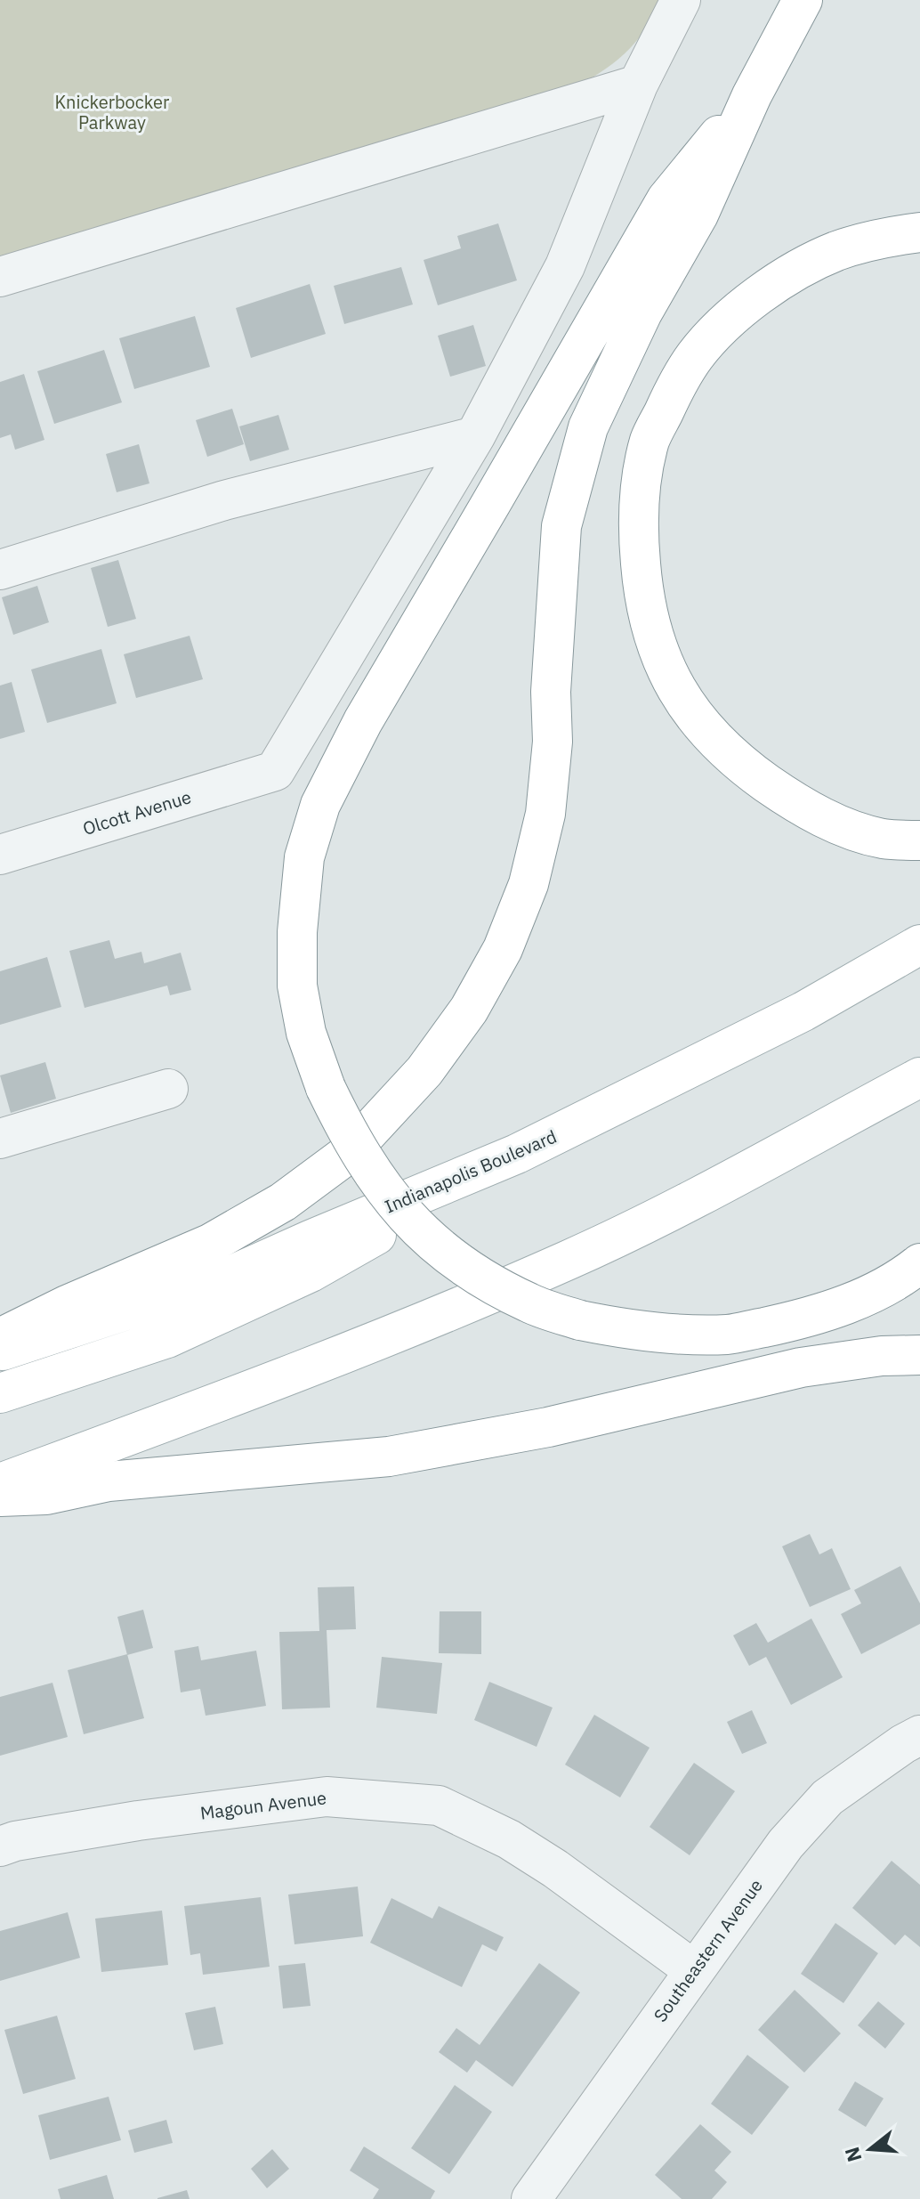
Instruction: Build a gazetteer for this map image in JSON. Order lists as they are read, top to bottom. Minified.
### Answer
{"streets":{"main road":["Indianapolis Boulevard"],"street":["Olcott Avenue","Magoun Avenue","Southeastern Avenue"]},"crossings":[["Magoun Avenue","Southeastern Avenue"]],"parks":["Knickerbocker Parkway"],"north":"left"}
